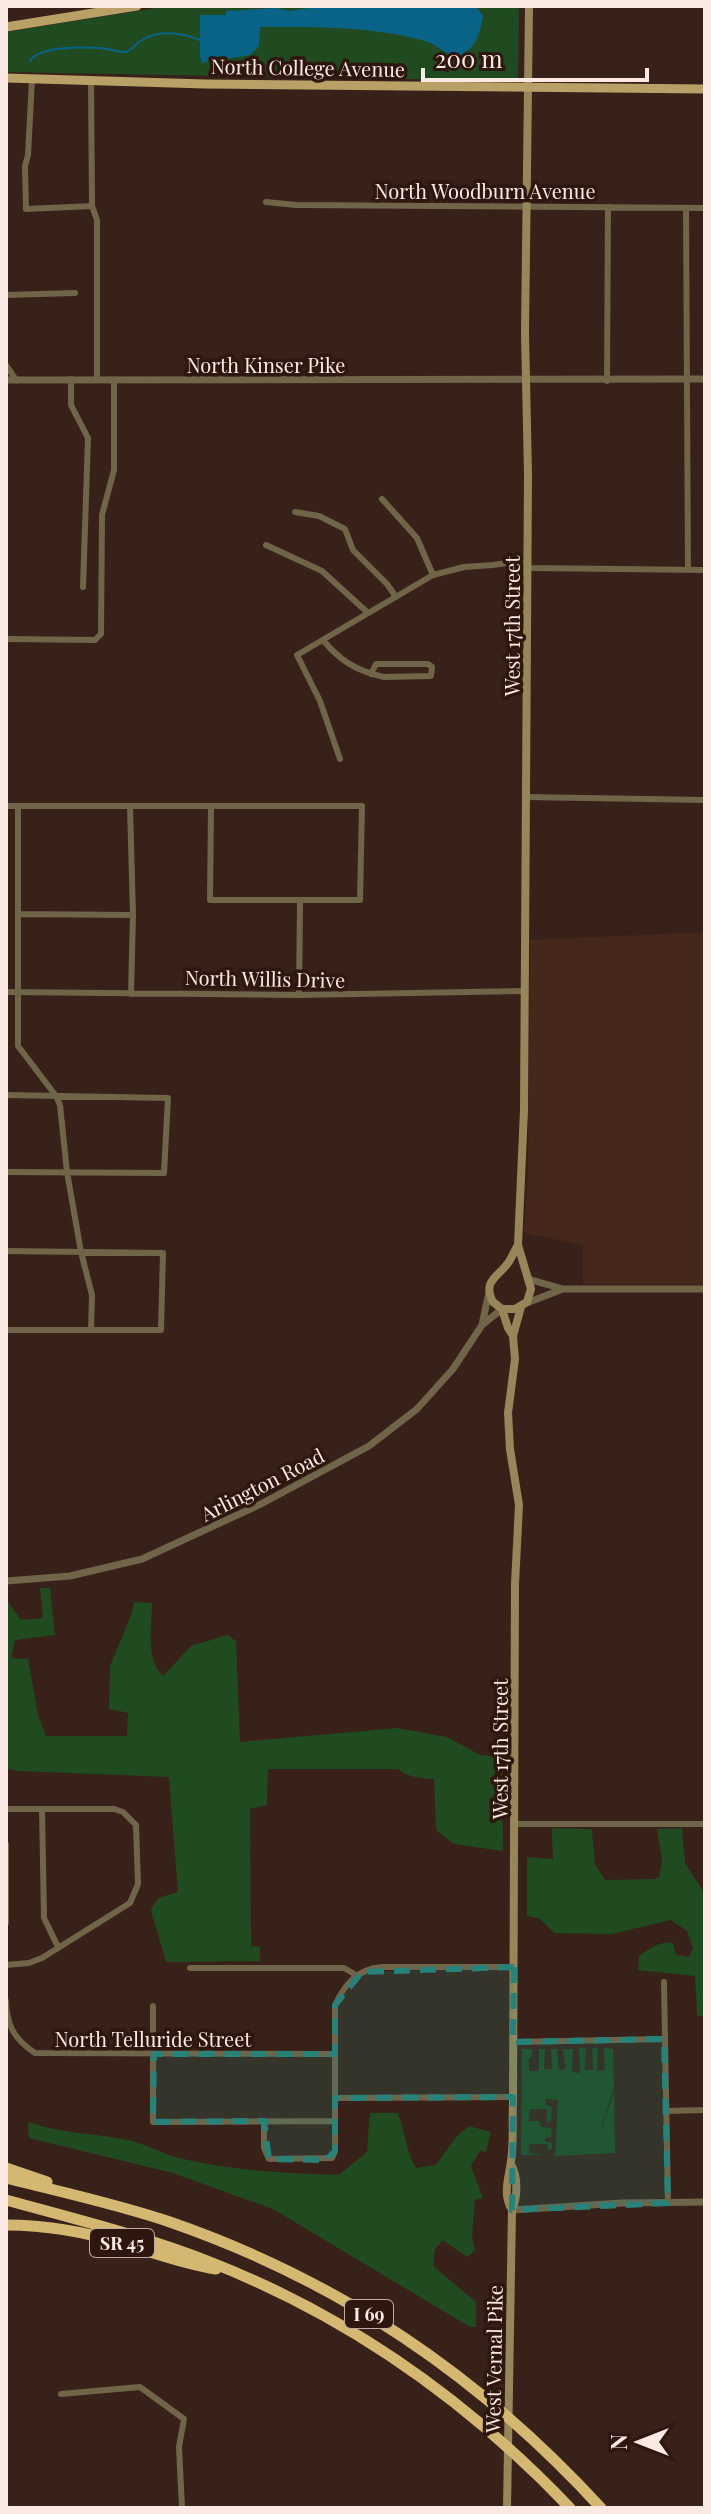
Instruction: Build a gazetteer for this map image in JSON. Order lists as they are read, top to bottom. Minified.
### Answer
{"streets":{"highway":["SR 45","I 69"],"main road":["North College Avenue","West 17th Street","West Vernal Pike"],"street":["North Woodburn Avenue","North Kinser Pike","North Willis Drive","Arlington Road","North Telluride Street"]},"crossings":[["North College Avenue","West 17th Street"],["North Woodburn Avenue","West 17th Street"],["North Kinser Pike","West 17th Street"],["West 17th Street","North Willis Drive"],["West 17th Street","Arlington Road"],["West 17th Street","West Vernal Pike"],["SR 45","I 69"]],"scale_bar":"200 m","north":"left"}
